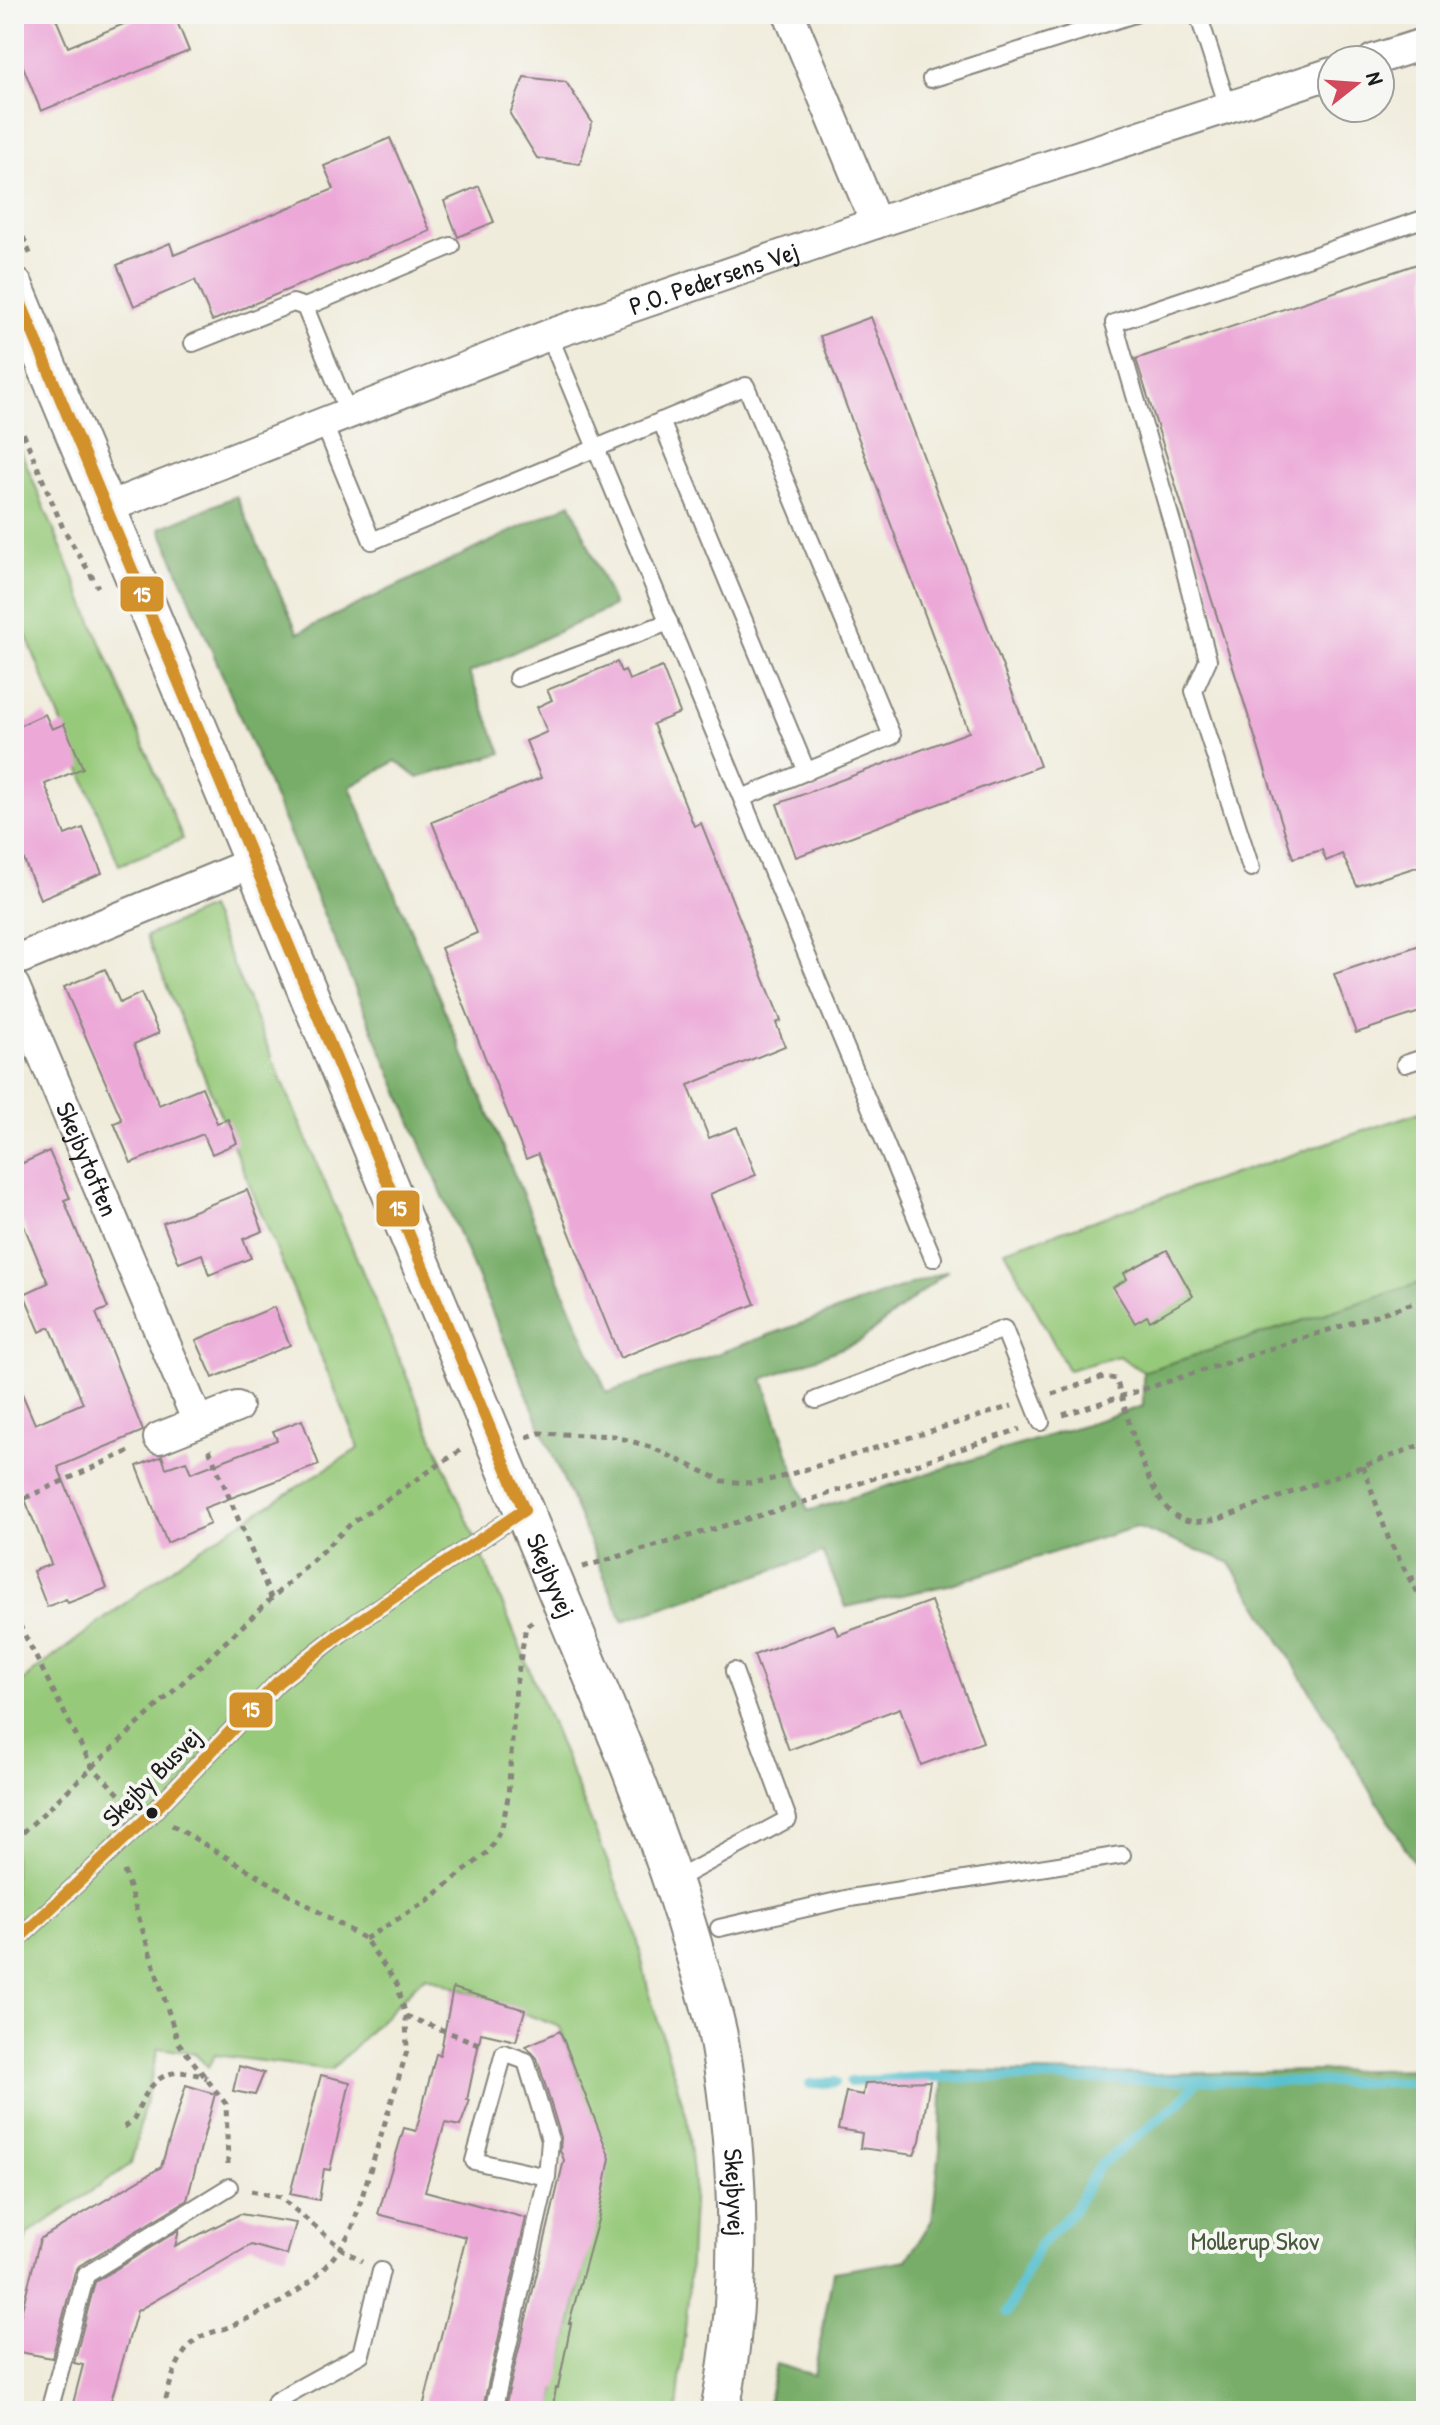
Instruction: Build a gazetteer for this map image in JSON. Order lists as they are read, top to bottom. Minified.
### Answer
{"streets":{"street":["P.O. Pedersens Vej","Skejbytoften","Skejbyvej"],"lane":["Skejby Busvej"]},"crossings":[["P.O. Pedersens Vej","Skejbyvej"],["Skejbyvej","Skejby Busvej"]],"parks":["Mollerup Skov"],"lines":["transit line 15"],"north":"right"}
